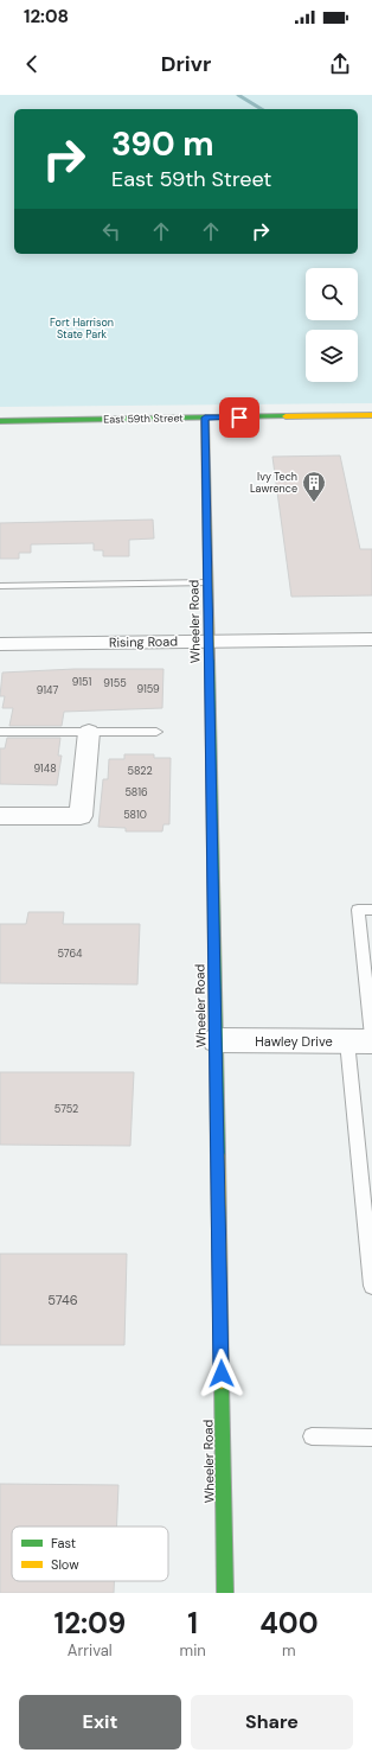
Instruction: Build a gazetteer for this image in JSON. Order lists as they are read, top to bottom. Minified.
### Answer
{"streets":{"street":["East 59th Street","Wheeler Road","Rising Road","Hawley Drive"]},"crossings":[["East 59th Street","Wheeler Road"],["Wheeler Road","Rising Road"],["Wheeler Road","Hawley Drive"]],"parks":["Fort Harrison State Park"],"places":{"building":["Ivy Tech Lawrence"]},"house_numbers":["9151","9155","9159","9147","9148","5822","5816","5810","5764","5752","5746"],"legend":["Fast","Slow"],"page":{"status":"12:08","header":"Drivr","turn":["390 m","East 59th Street"],"eta":["12:09","Arrival","1","min","400","m"],"buttons":["Exit","Share"]}}
